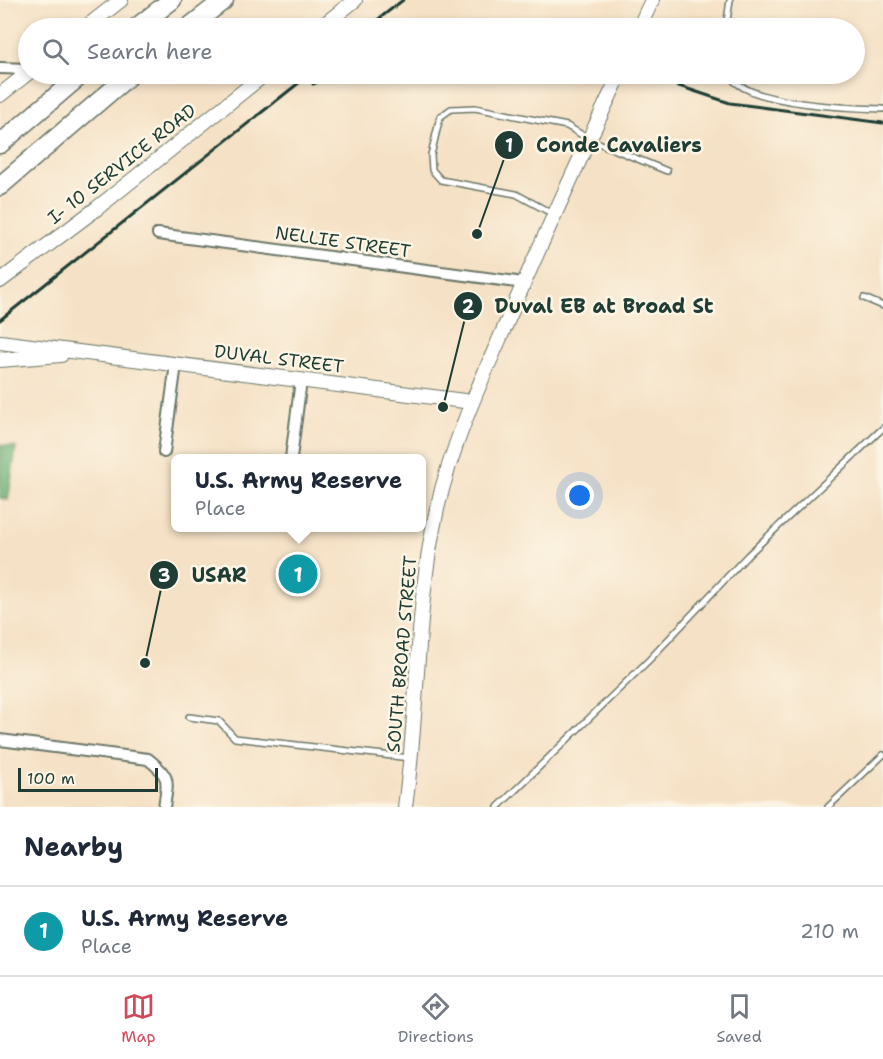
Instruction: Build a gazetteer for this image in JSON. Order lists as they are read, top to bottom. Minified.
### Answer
{"streets":{"street":["I- 10 SERVICE ROAD","NELLIE STREET","DUVAL STREET","SOUTH BROAD STREET"]},"crossings":[["NELLIE STREET","SOUTH BROAD STREET"],["DUVAL STREET","SOUTH BROAD STREET"]],"places":["Conde Cavaliers","Duval EB at Broad St","USAR"],"scale_bar":"100 m","page":{"search":"Search here","popup":["U.S. Army Reserve","Place"],"pins":"1","scale":"100 m","heading":"Nearby","list":[{"mark":"1","name":"U.S. Army Reserve","note":"Place","value":"210 m"}],"nav":["Map","Directions","Saved"]}}
